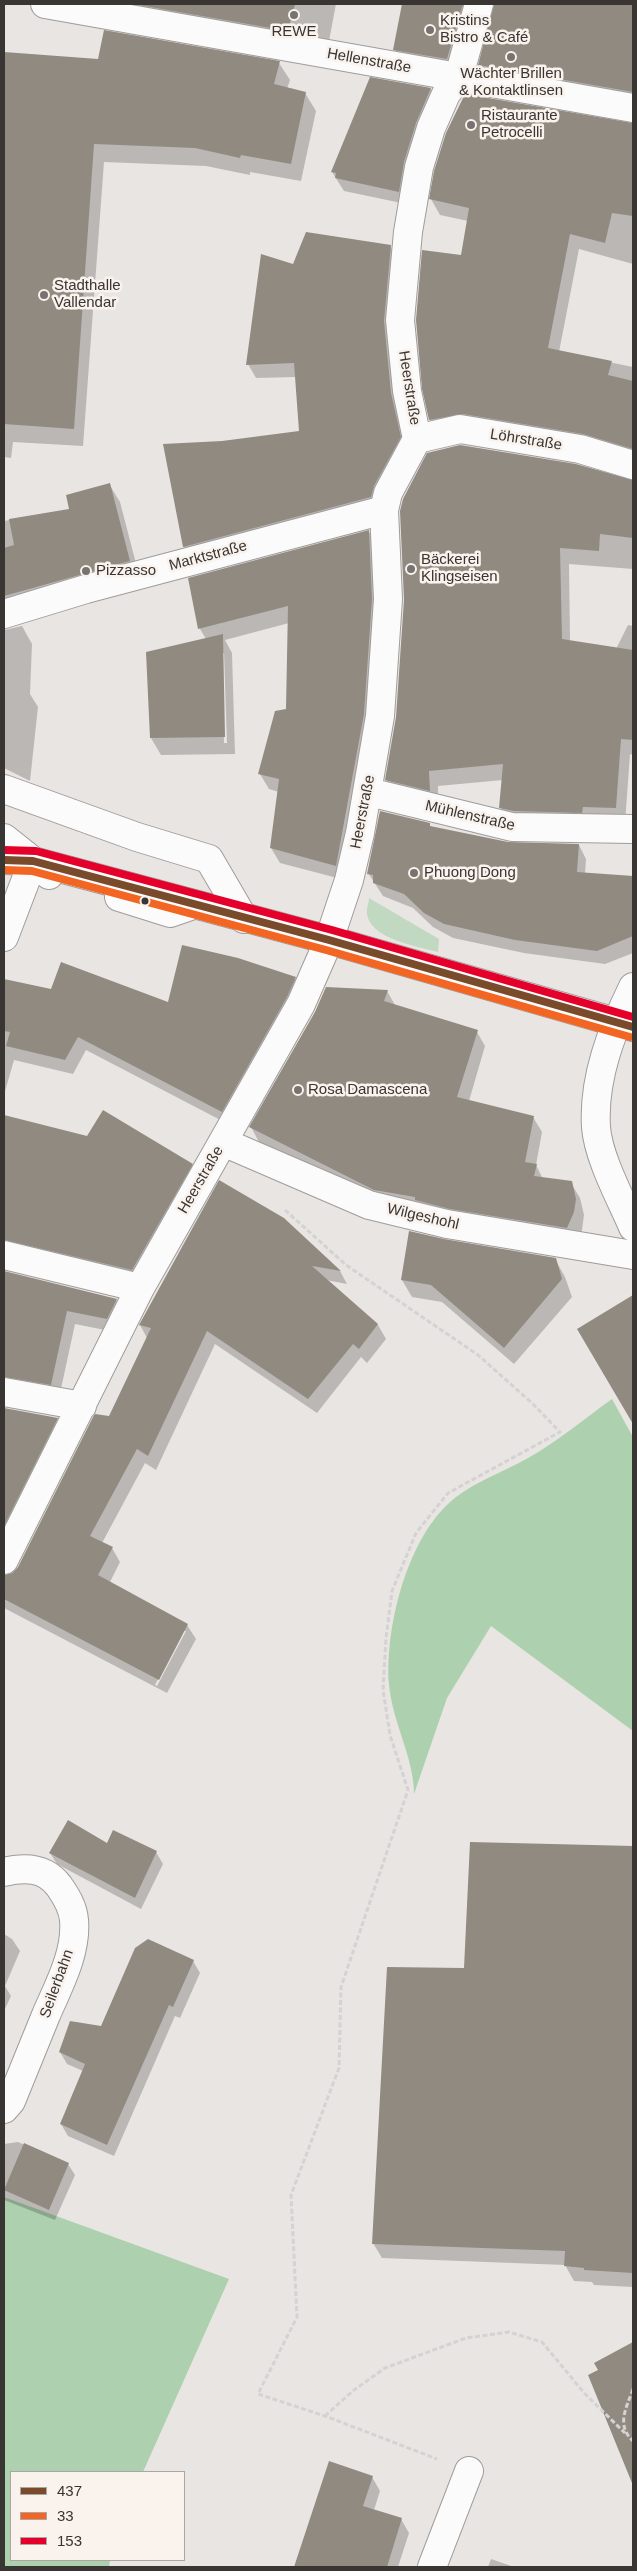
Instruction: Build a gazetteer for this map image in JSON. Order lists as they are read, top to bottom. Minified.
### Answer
{"streets":{"street":["Hellenstraße","Heerstraße","Löhrstraße","Marktstraße","Mühlenstraße","Wilgeshohl","Seilerbahn"]},"crossings":[["Hellenstraße","Heerstraße"],["Heerstraße","Löhrstraße"],["Heerstraße","Marktstraße"],["Heerstraße","Mühlenstraße"],["Heerstraße","Wilgeshohl"]],"places":["REWE","Kristins Bistro & Café","Wächter Brillen & Kontaktlinsen","Ristaurante Petrocelli","Stadthalle Vallendar","Bäckerei Klingseisen","Pizzasso","Phuong Dong","Rosa Damascena"],"lines":["transit line 153","transit line 437","transit line 33"],"legend":["437","33","153"]}
